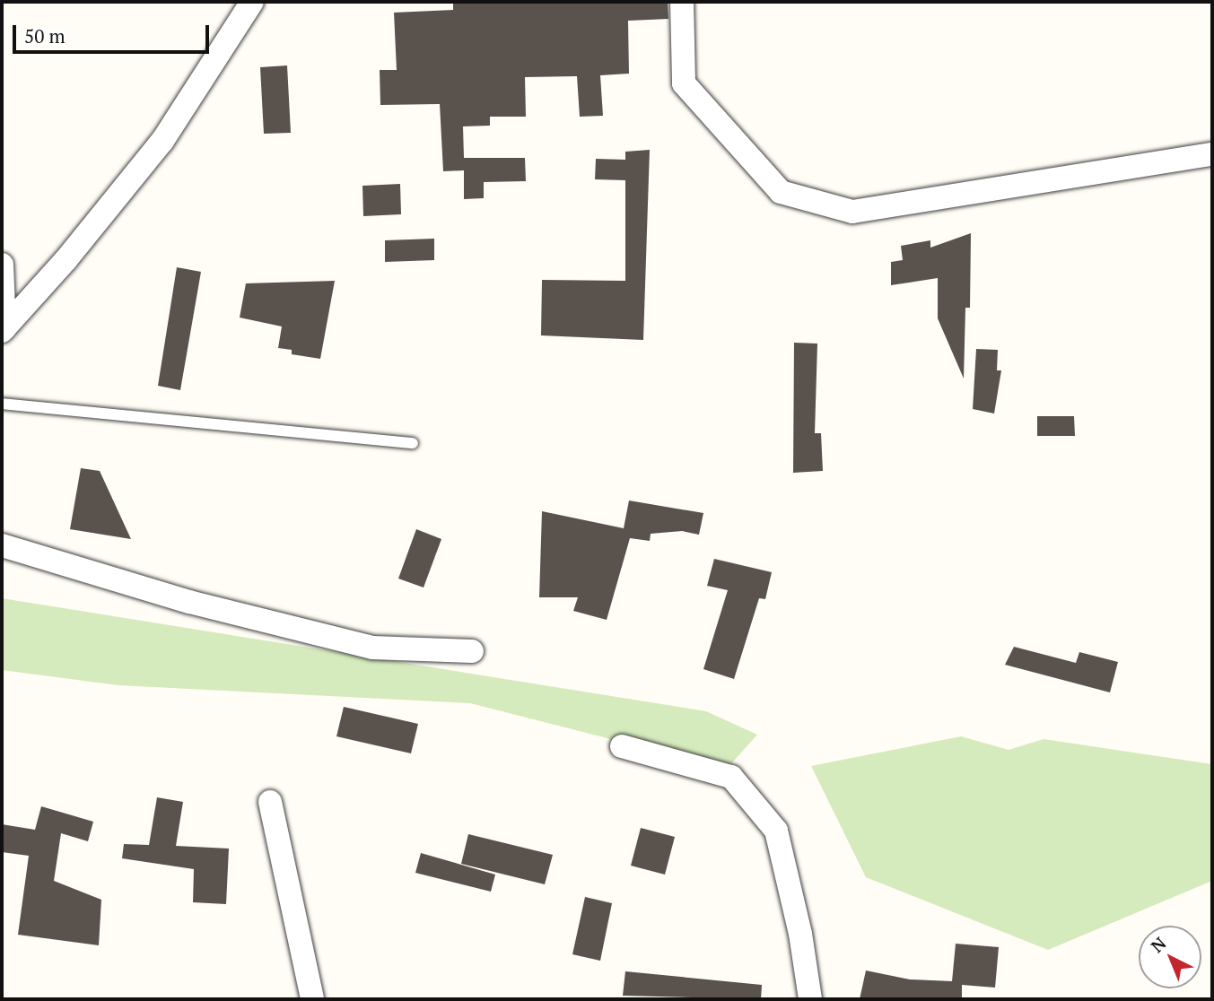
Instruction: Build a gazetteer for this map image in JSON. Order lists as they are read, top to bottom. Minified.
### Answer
{"scale_bar":"50 m","north":"top left"}
